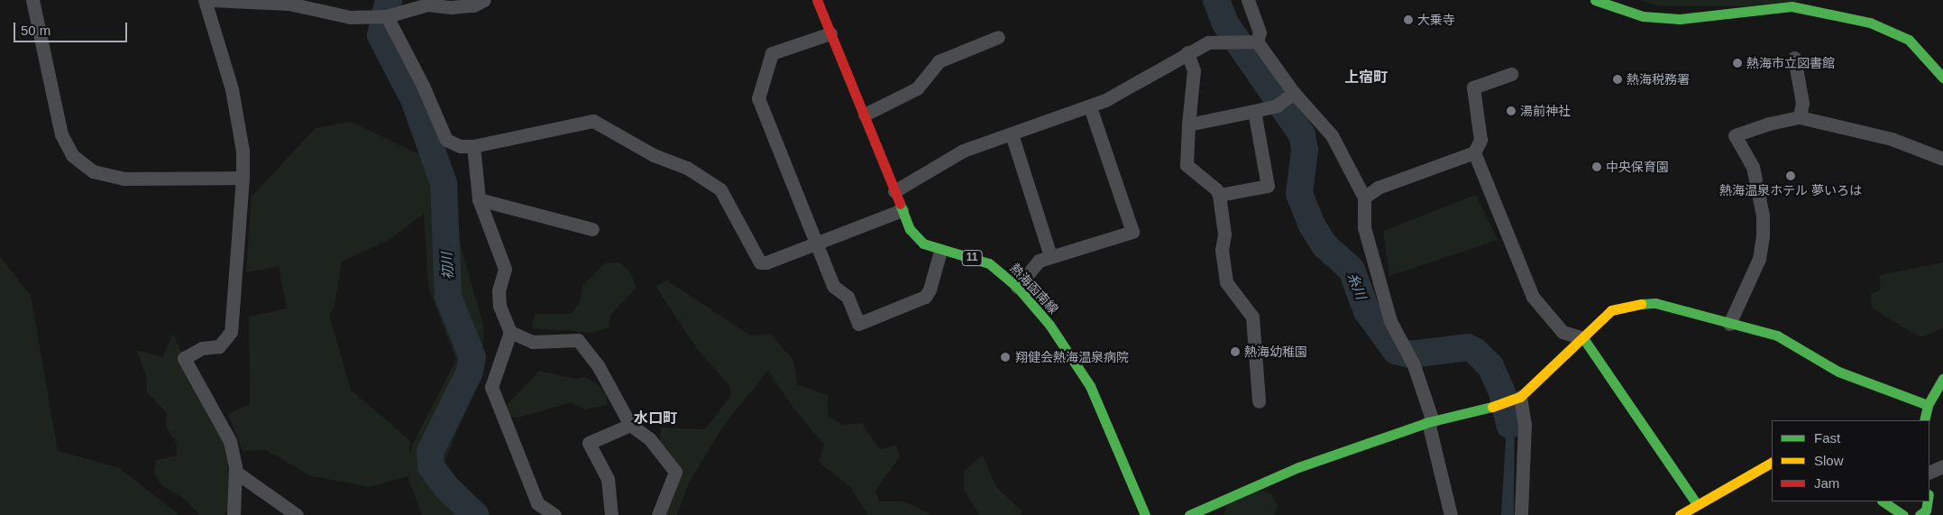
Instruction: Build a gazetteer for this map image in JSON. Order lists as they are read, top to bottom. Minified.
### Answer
{"streets":{"street":["11","熱海函南線"]},"districts":["上宿町","水口町"],"water":["初川","糸川"],"places":["大乗寺","熱海市立図書館","熱海税務署","湯前神社","中央保育園","熱海温泉ホテル 夢いろは","熱海幼稚園","翔健会熱海温泉病院"],"legend":["Fast","Slow","Jam"],"scale_bar":"50 m"}
